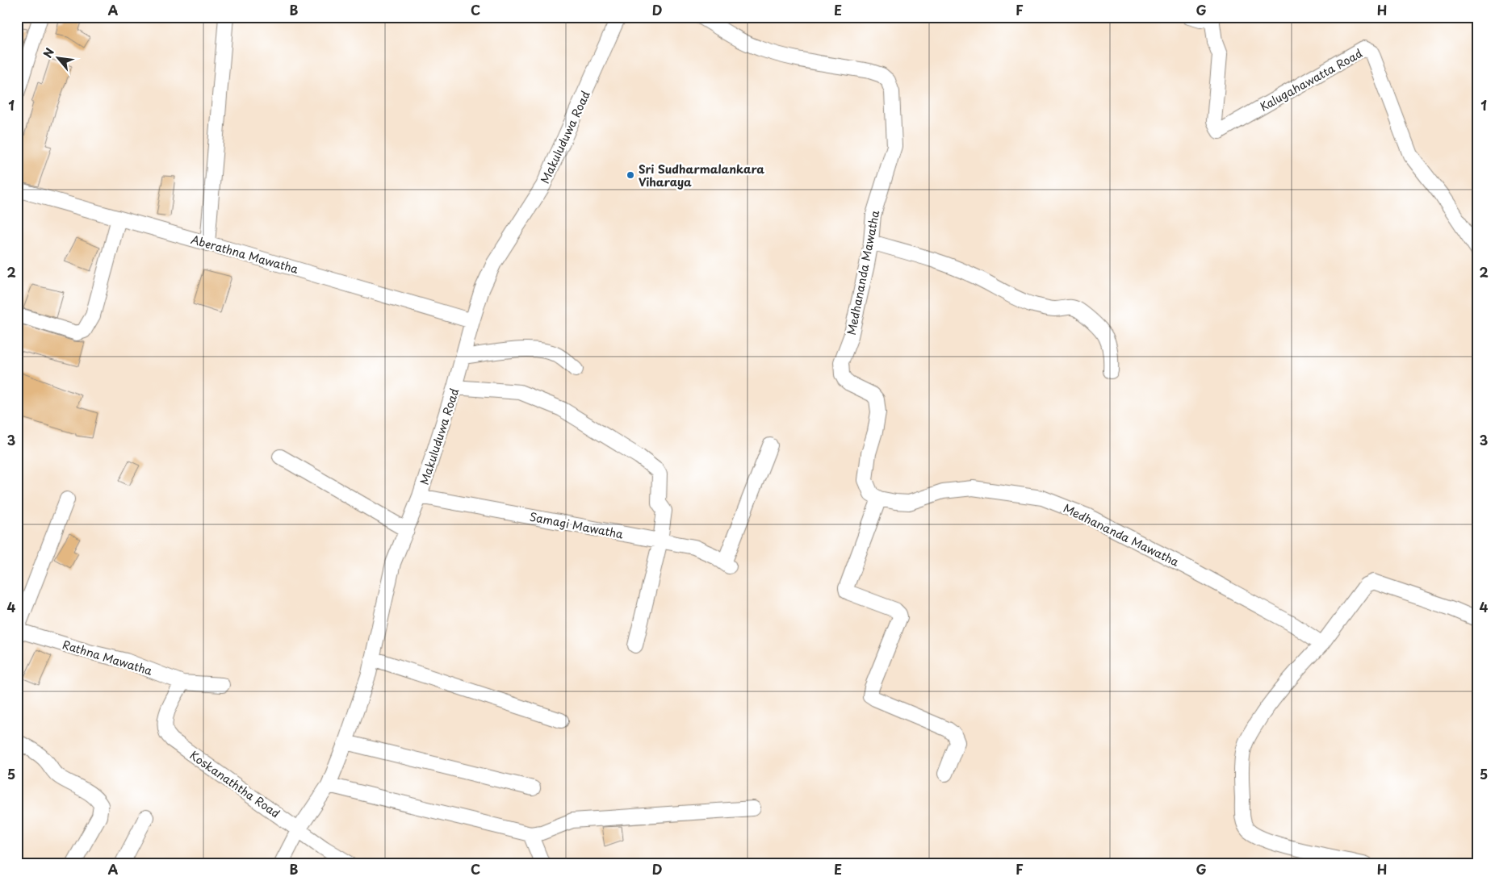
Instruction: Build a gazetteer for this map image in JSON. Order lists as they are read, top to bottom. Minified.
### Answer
{"streets":{"street":["Kalugahawatta Road","Makuluduwa Road","Aberathna Mawatha","Medhananda Mawatha","Samagi Mawatha","Rathna Mawatha","Koskanaththa Road"]},"crossings":[["Makuluduwa Road","Aberathna Mawatha"],["Makuluduwa Road","Samagi Mawatha"],["Makuluduwa Road","Koskanaththa Road"],["Rathna Mawatha","Koskanaththa Road"]],"places":["Sri Sudharmalankara Viharaya"],"north":"top left","grid":{"columns":["A","B","C","D","E","F","G","H"],"rows":["1","2","3","4","5"]}}
